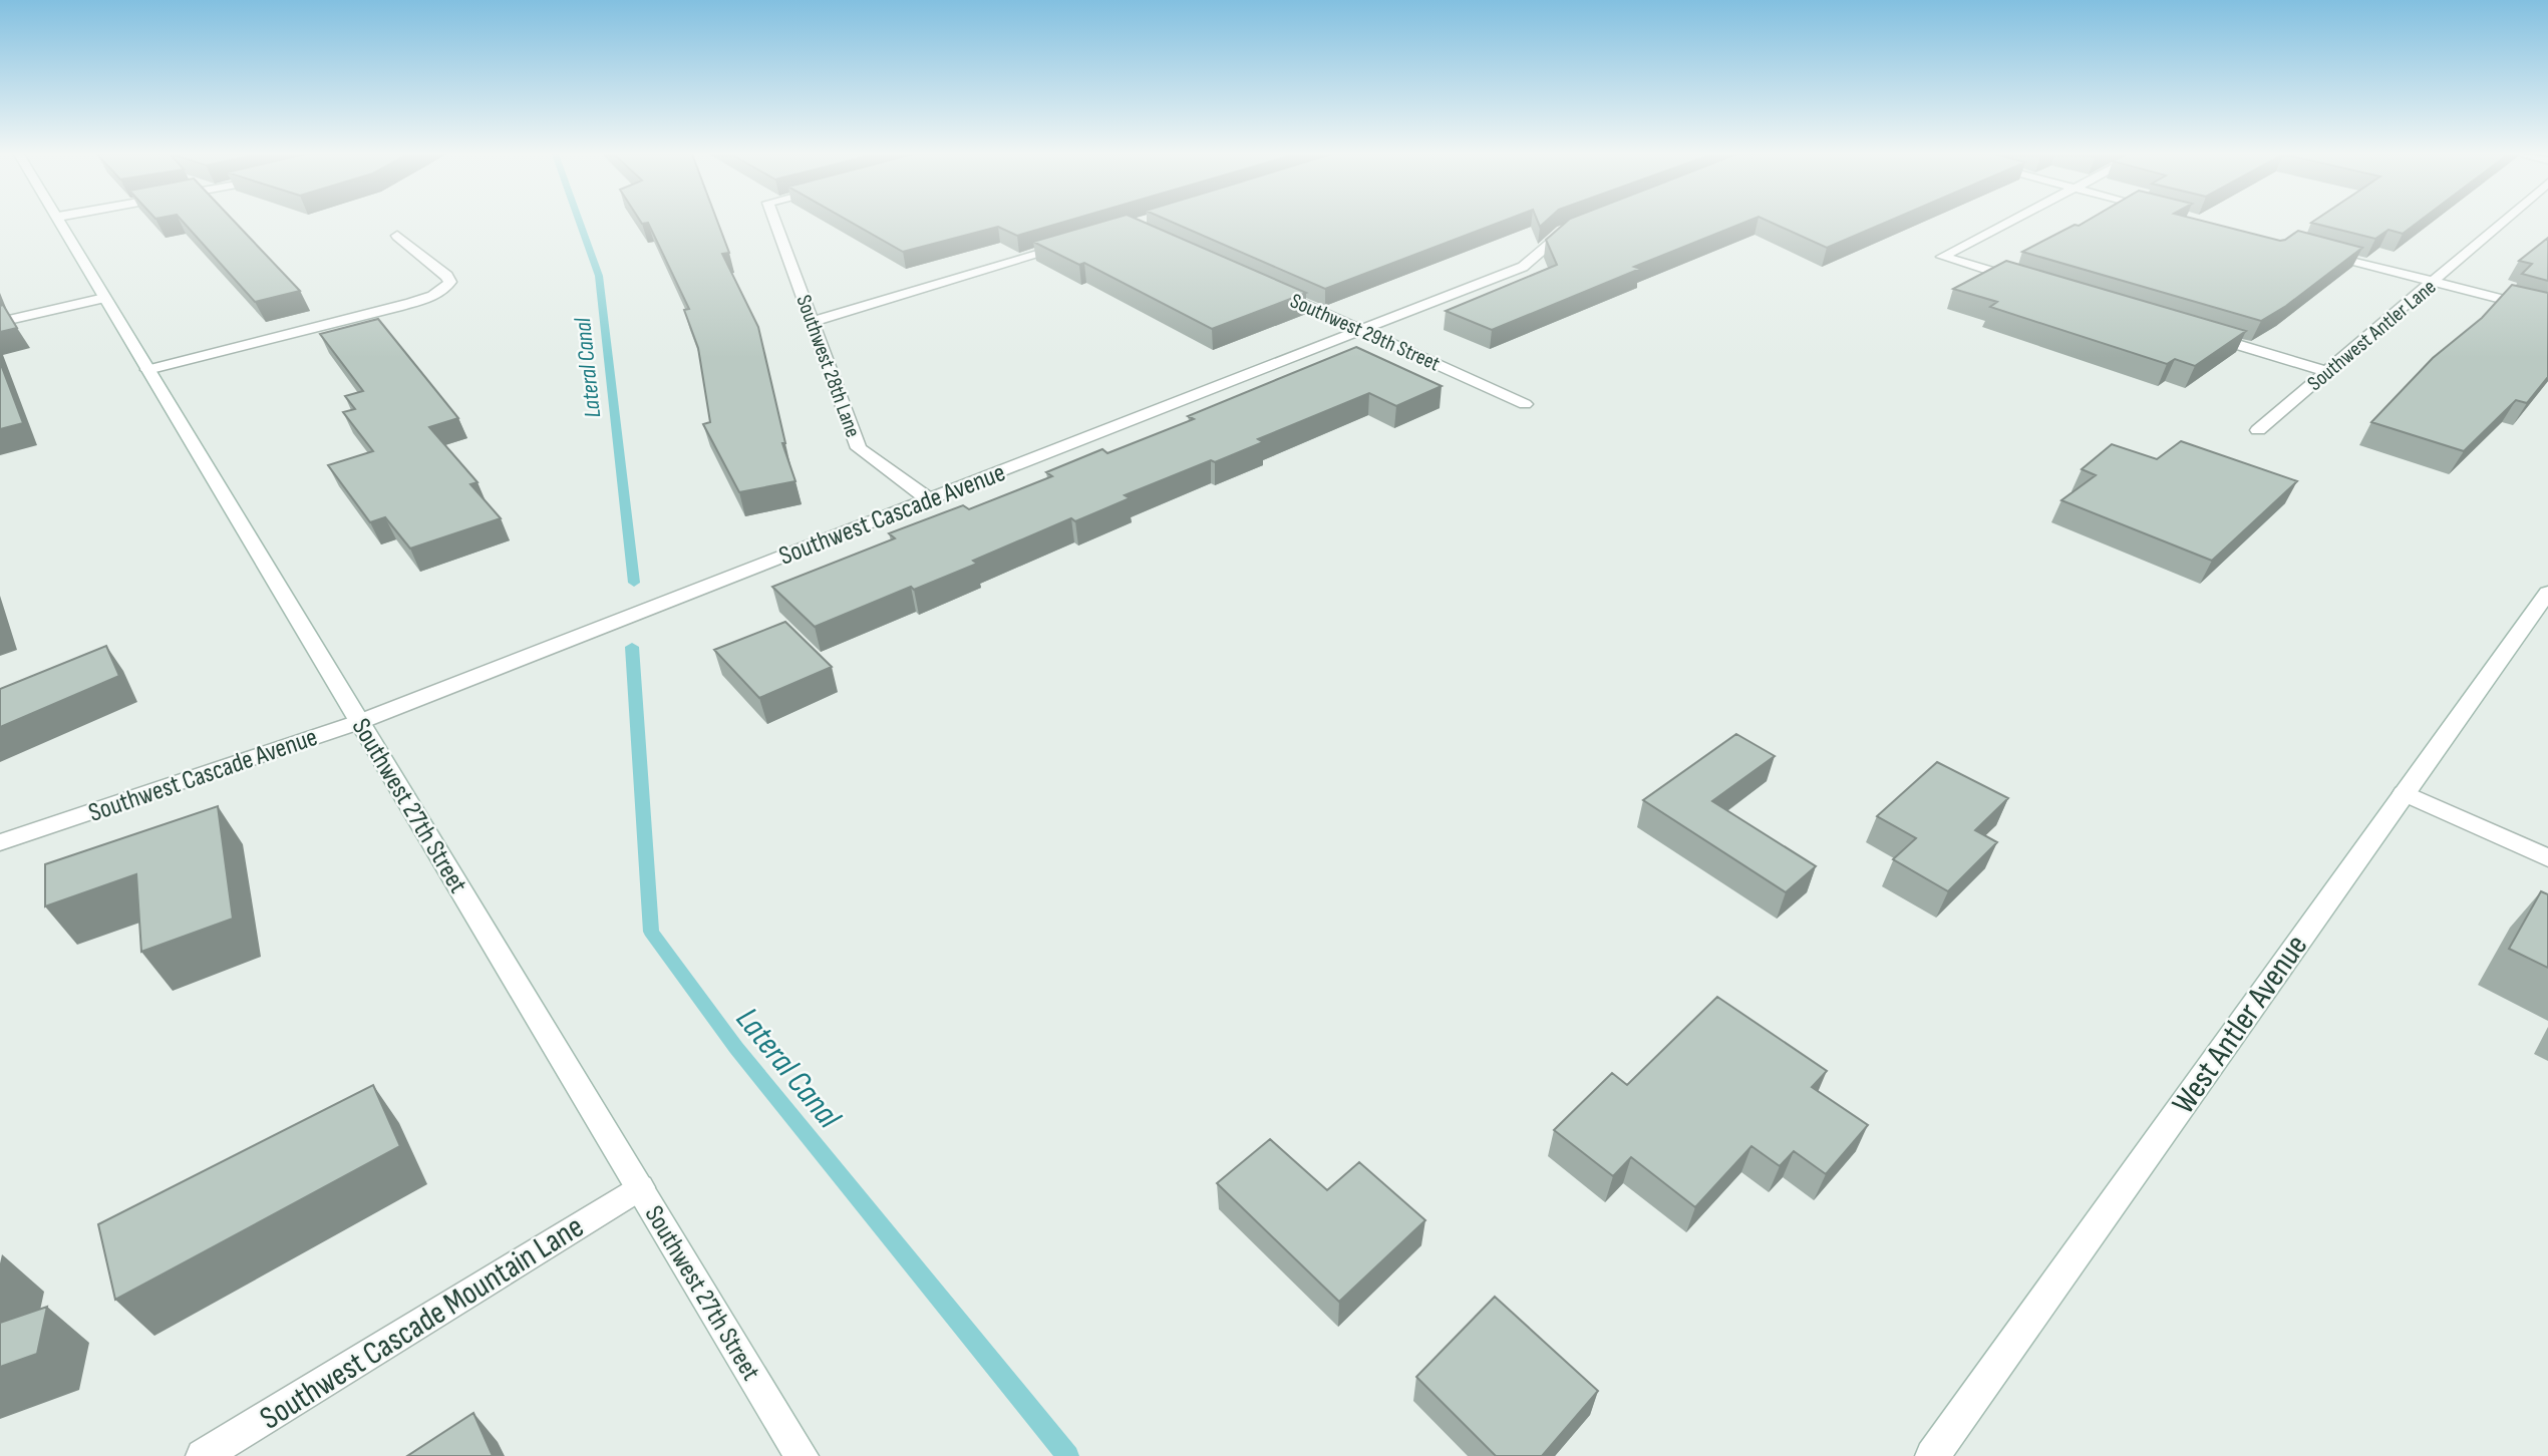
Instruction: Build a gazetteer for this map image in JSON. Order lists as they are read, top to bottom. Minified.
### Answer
{"streets":{"street":["Southwest 29th Street","Southwest Antler Lane","Southwest 28th Lane","Southwest Cascade Avenue","Southwest 27th Street","West Antler Avenue","Southwest Cascade Mountain Lane"]},"crossings":[["Southwest 29th Street","Southwest Cascade Avenue"],["Southwest 28th Lane","Southwest Cascade Avenue"],["Southwest Cascade Avenue","Southwest 27th Street"],["Southwest 27th Street","Southwest Cascade Mountain Lane"]],"water":["Lateral Canal"]}
